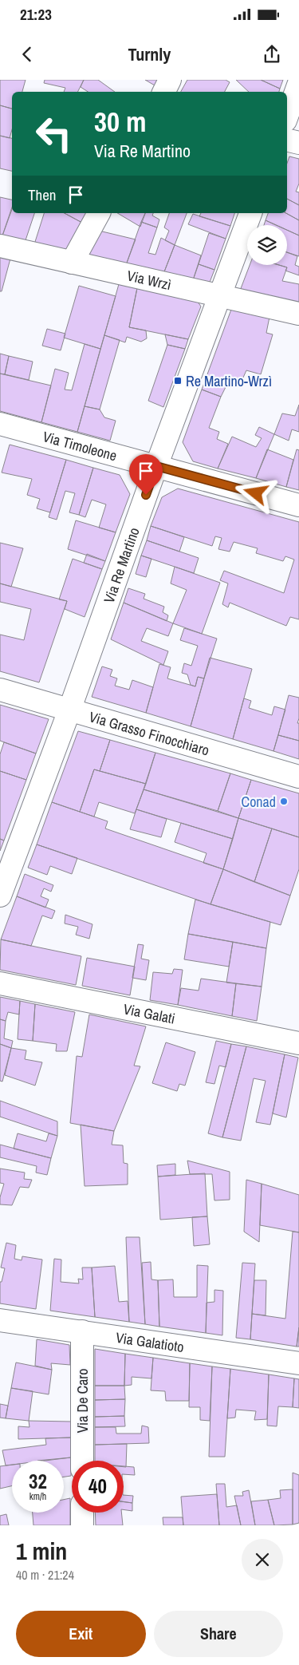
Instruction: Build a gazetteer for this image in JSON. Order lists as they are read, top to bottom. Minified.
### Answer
{"streets":{"street":["Via Wrzì","Via Timoleone","Via Re Martino","Via Grasso Finocchiaro","Via Galati","Via Galatioto","Via De Caro"]},"crossings":[["Via Wrzì","Via Re Martino"],["Via Timoleone","Via Re Martino"],["Via Re Martino","Via Grasso Finocchiaro"],["Via Galatioto","Via De Caro"]],"places":{"transit":["Re Martino-Wrzì"],"other":["Conad"]},"page":{"status":"21:23","header":"Turnly","turn":["30 m","Via Re Martino"],"then":"Then","speed":"32 km/h","limit":"40","heading":["1 min","40 m · 21:24"],"buttons":["Exit","Share"]}}
